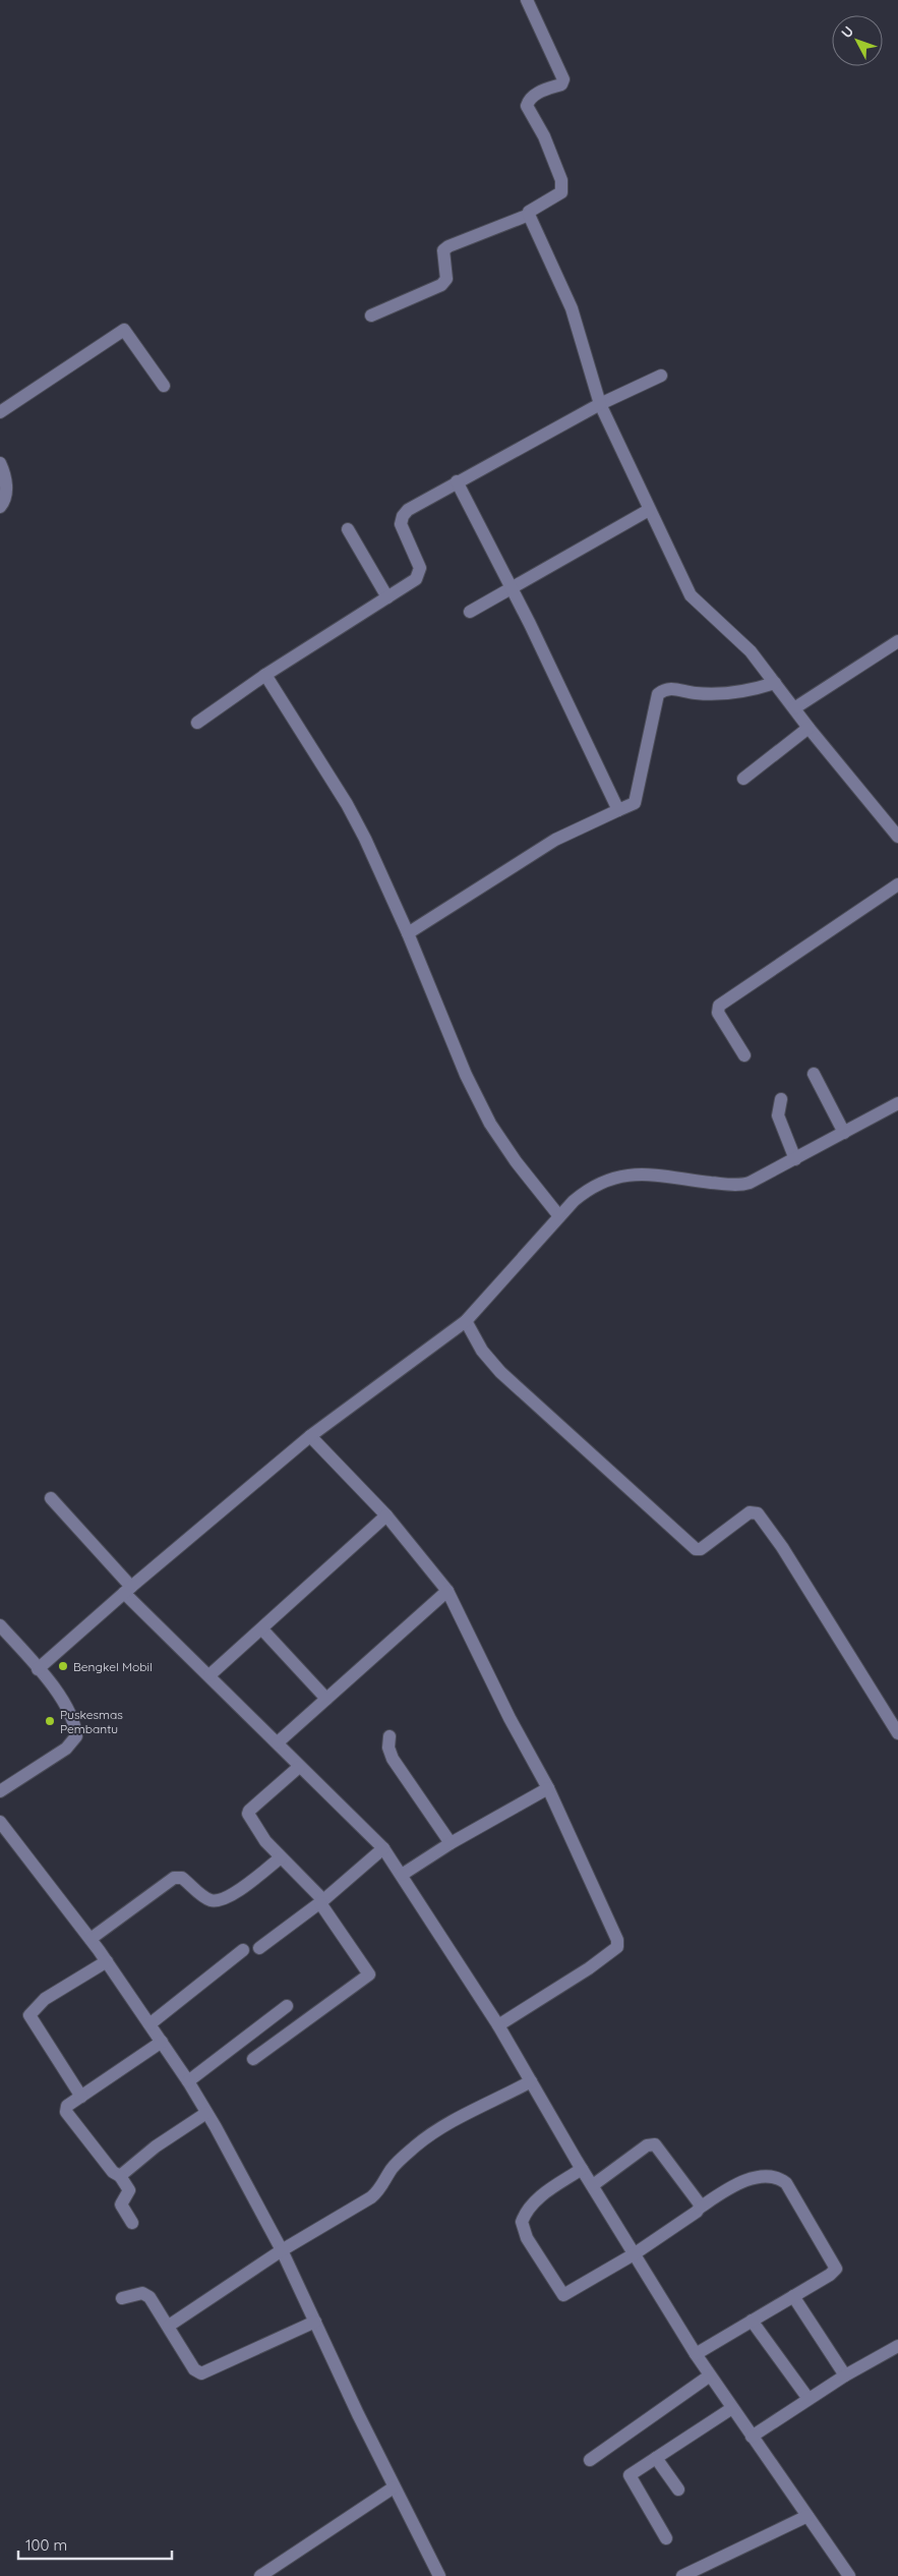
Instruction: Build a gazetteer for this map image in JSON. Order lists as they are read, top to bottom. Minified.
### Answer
{"places":["Bengkel Mobil","Puskesmas Pembantu"],"scale_bar":"100 m","north":"top left"}
